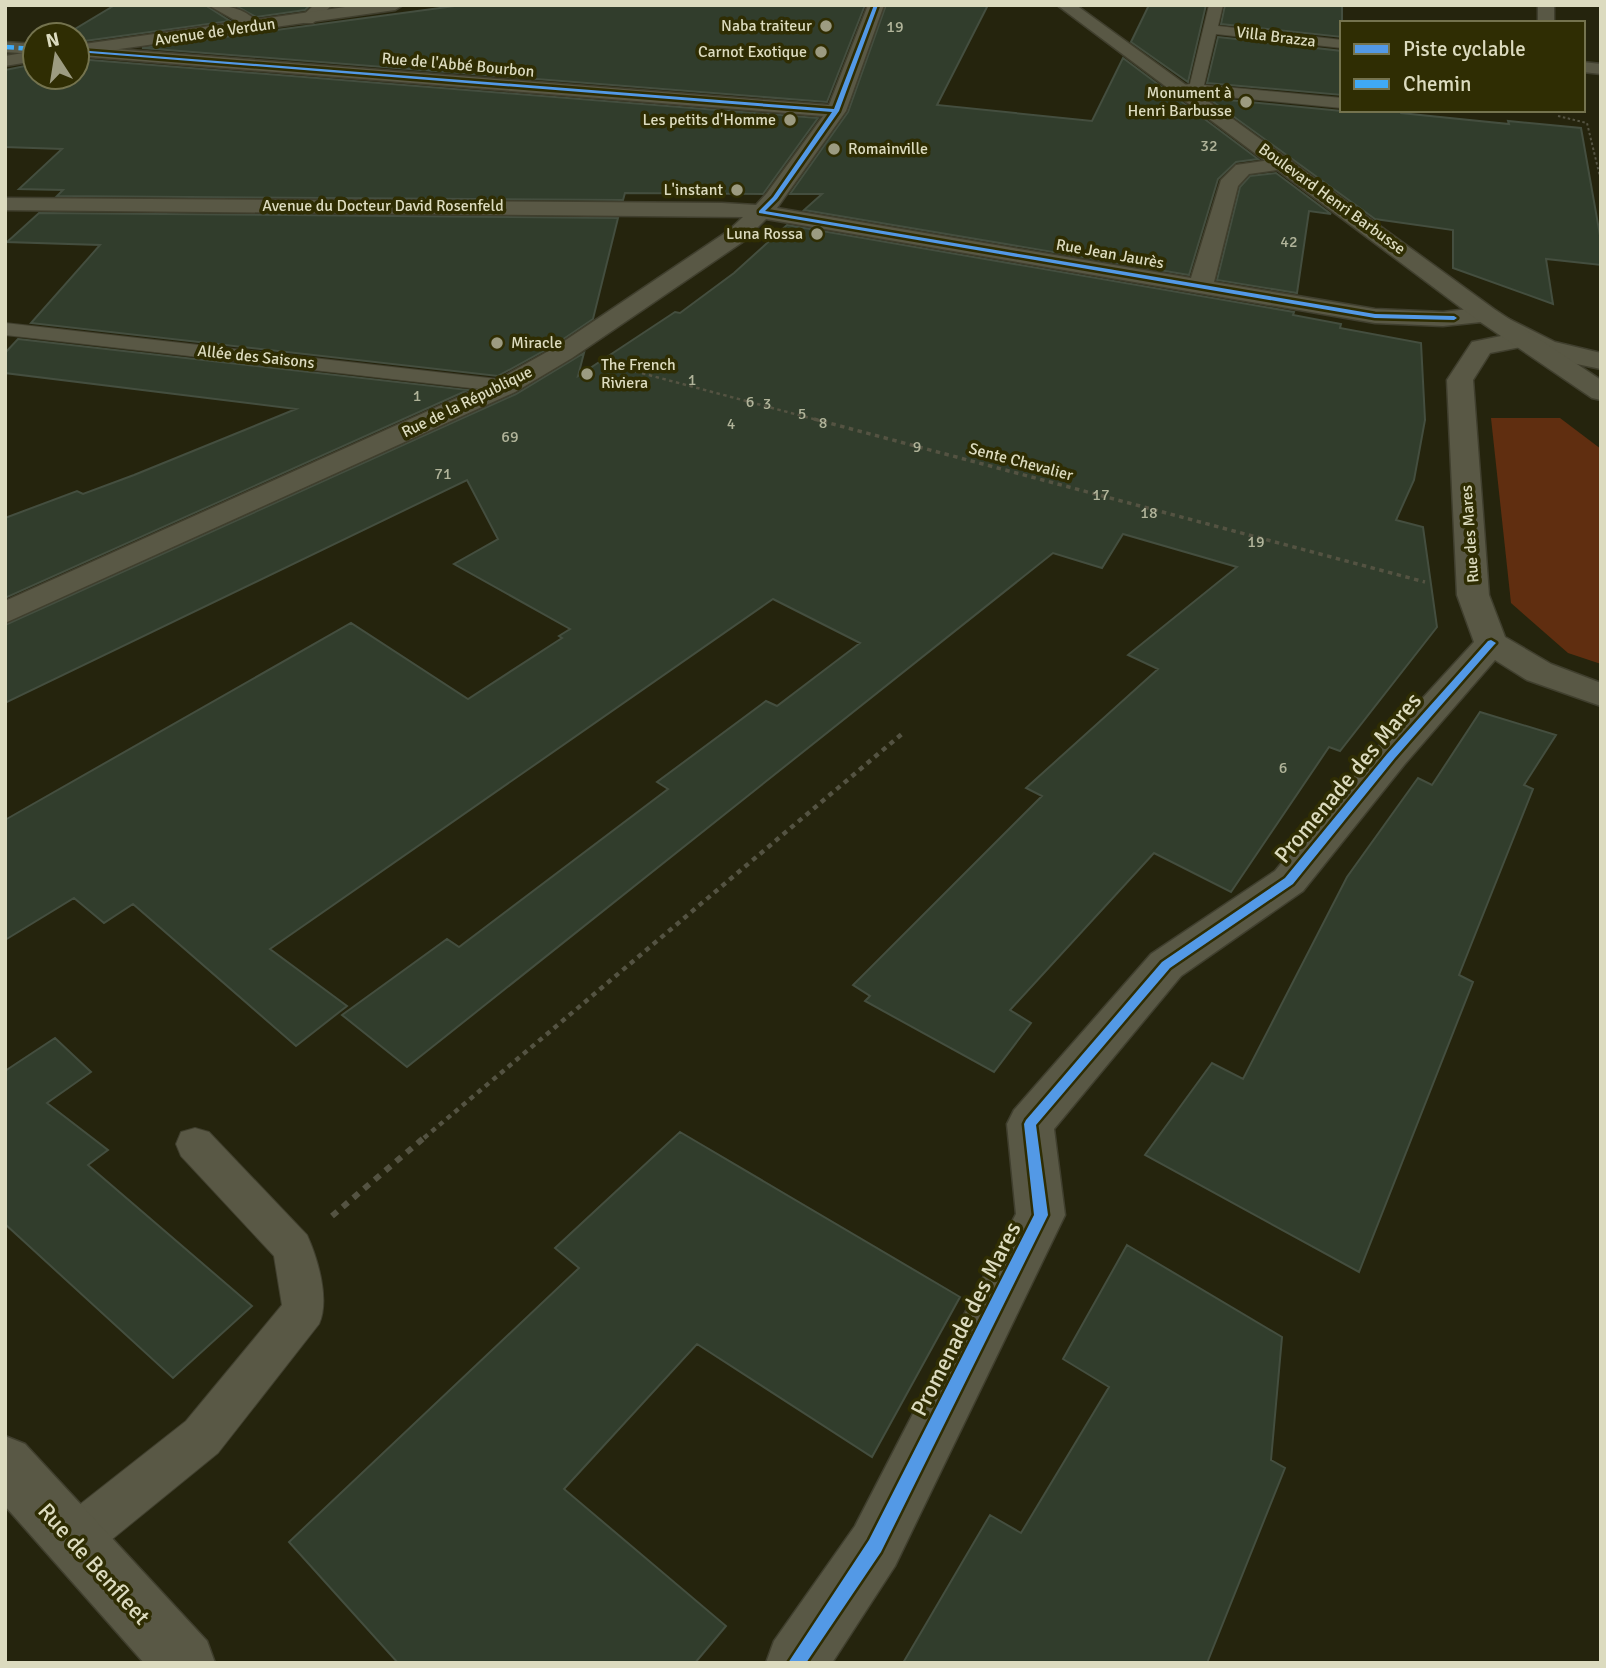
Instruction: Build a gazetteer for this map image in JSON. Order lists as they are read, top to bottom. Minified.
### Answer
{"streets":{"street":["Avenue de Verdun","Rue de l'Abbé Bourbon","Boulevard Henri Barbusse","Avenue du Docteur David Rosenfeld","Rue Jean Jaurès","Rue de la République","Rue des Mares","Promenade des Mares","Rue de Benfleet"],"lane":["Villa Brazza","Allée des Saisons"],"path":["Sente Chevalier"]},"crossings":[["Villa Brazza","Boulevard Henri Barbusse"],["Rue de l'Abbé Bourbon","Rue de la République"],["Boulevard Henri Barbusse","Rue Jean Jaurès"],["Boulevard Henri Barbusse","Rue des Mares"],["Avenue du Docteur David Rosenfeld","Rue Jean Jaurès"],["Avenue du Docteur David Rosenfeld","Rue de la République"],["Rue Jean Jaurès","Rue de la République"],["Allée des Saisons","Rue de la République"],["Rue de la République","Sente Chevalier"],["Sente Chevalier","Rue des Mares"],["Rue des Mares","Promenade des Mares"]],"places":["Naba traiteur","Carnot Exotique","Monument à Henri Barbusse","Les petits d'Homme","Romainville","L'instant","Luna Rossa","Miracle","The French Riviera"],"house_numbers":["19","32","42","1","1","6","3","5","8","4","69","9","71","17","18","19","6"],"legend":["Piste cyclable","Chemin"],"north":"top"}
